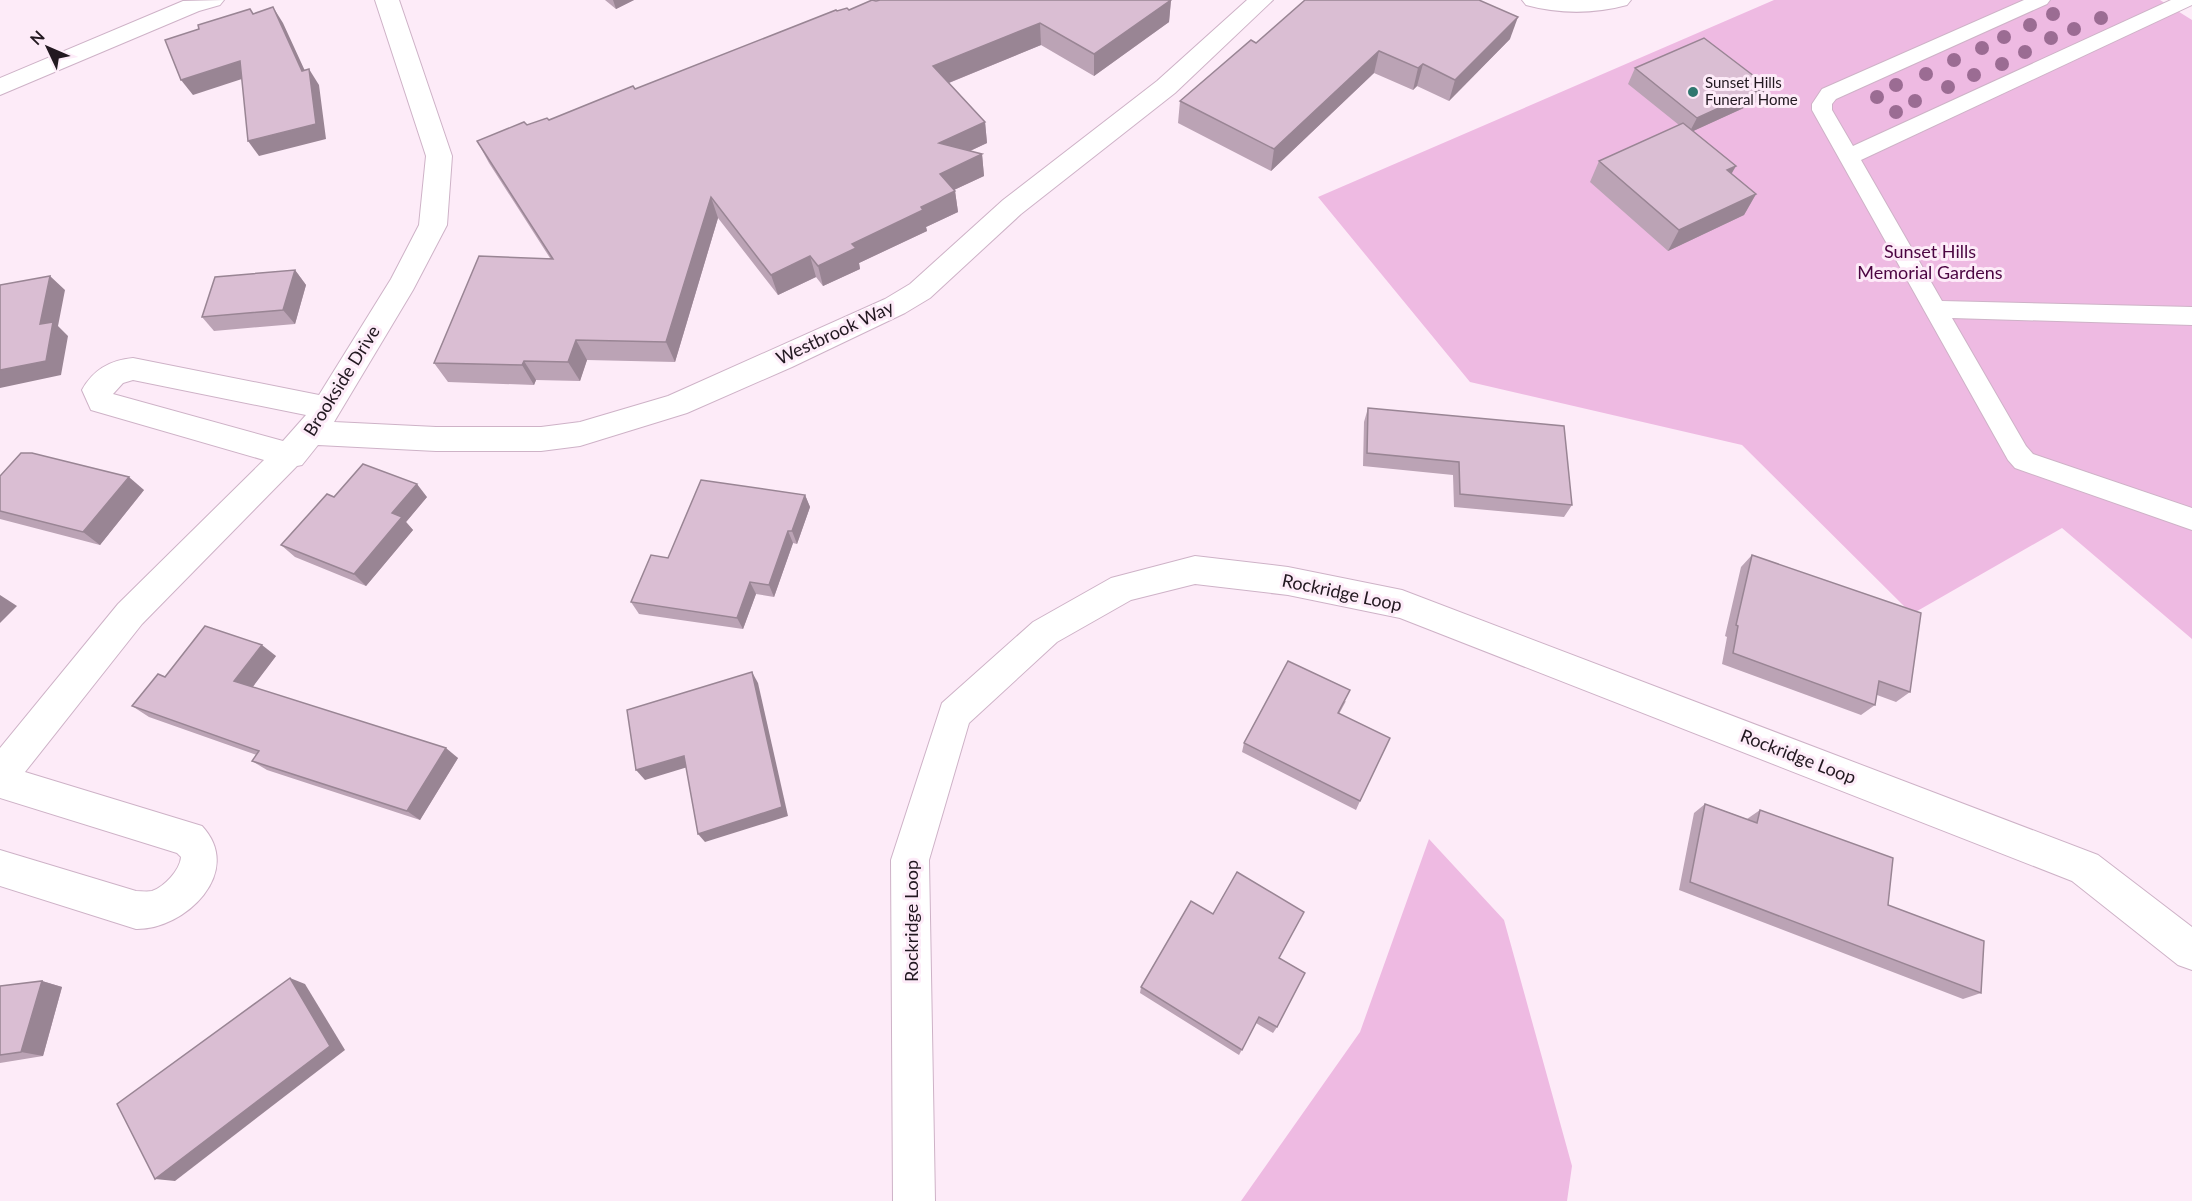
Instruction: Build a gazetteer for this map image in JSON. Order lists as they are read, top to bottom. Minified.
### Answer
{"streets":{"street":["Westbrook Way","Brookside Drive","Rockridge Loop"]},"crossings":[["Westbrook Way","Brookside Drive"]],"parks":["Sunset Hills Memorial Gardens"],"places":["Sunset Hills Funeral Home"],"north":"top left"}
